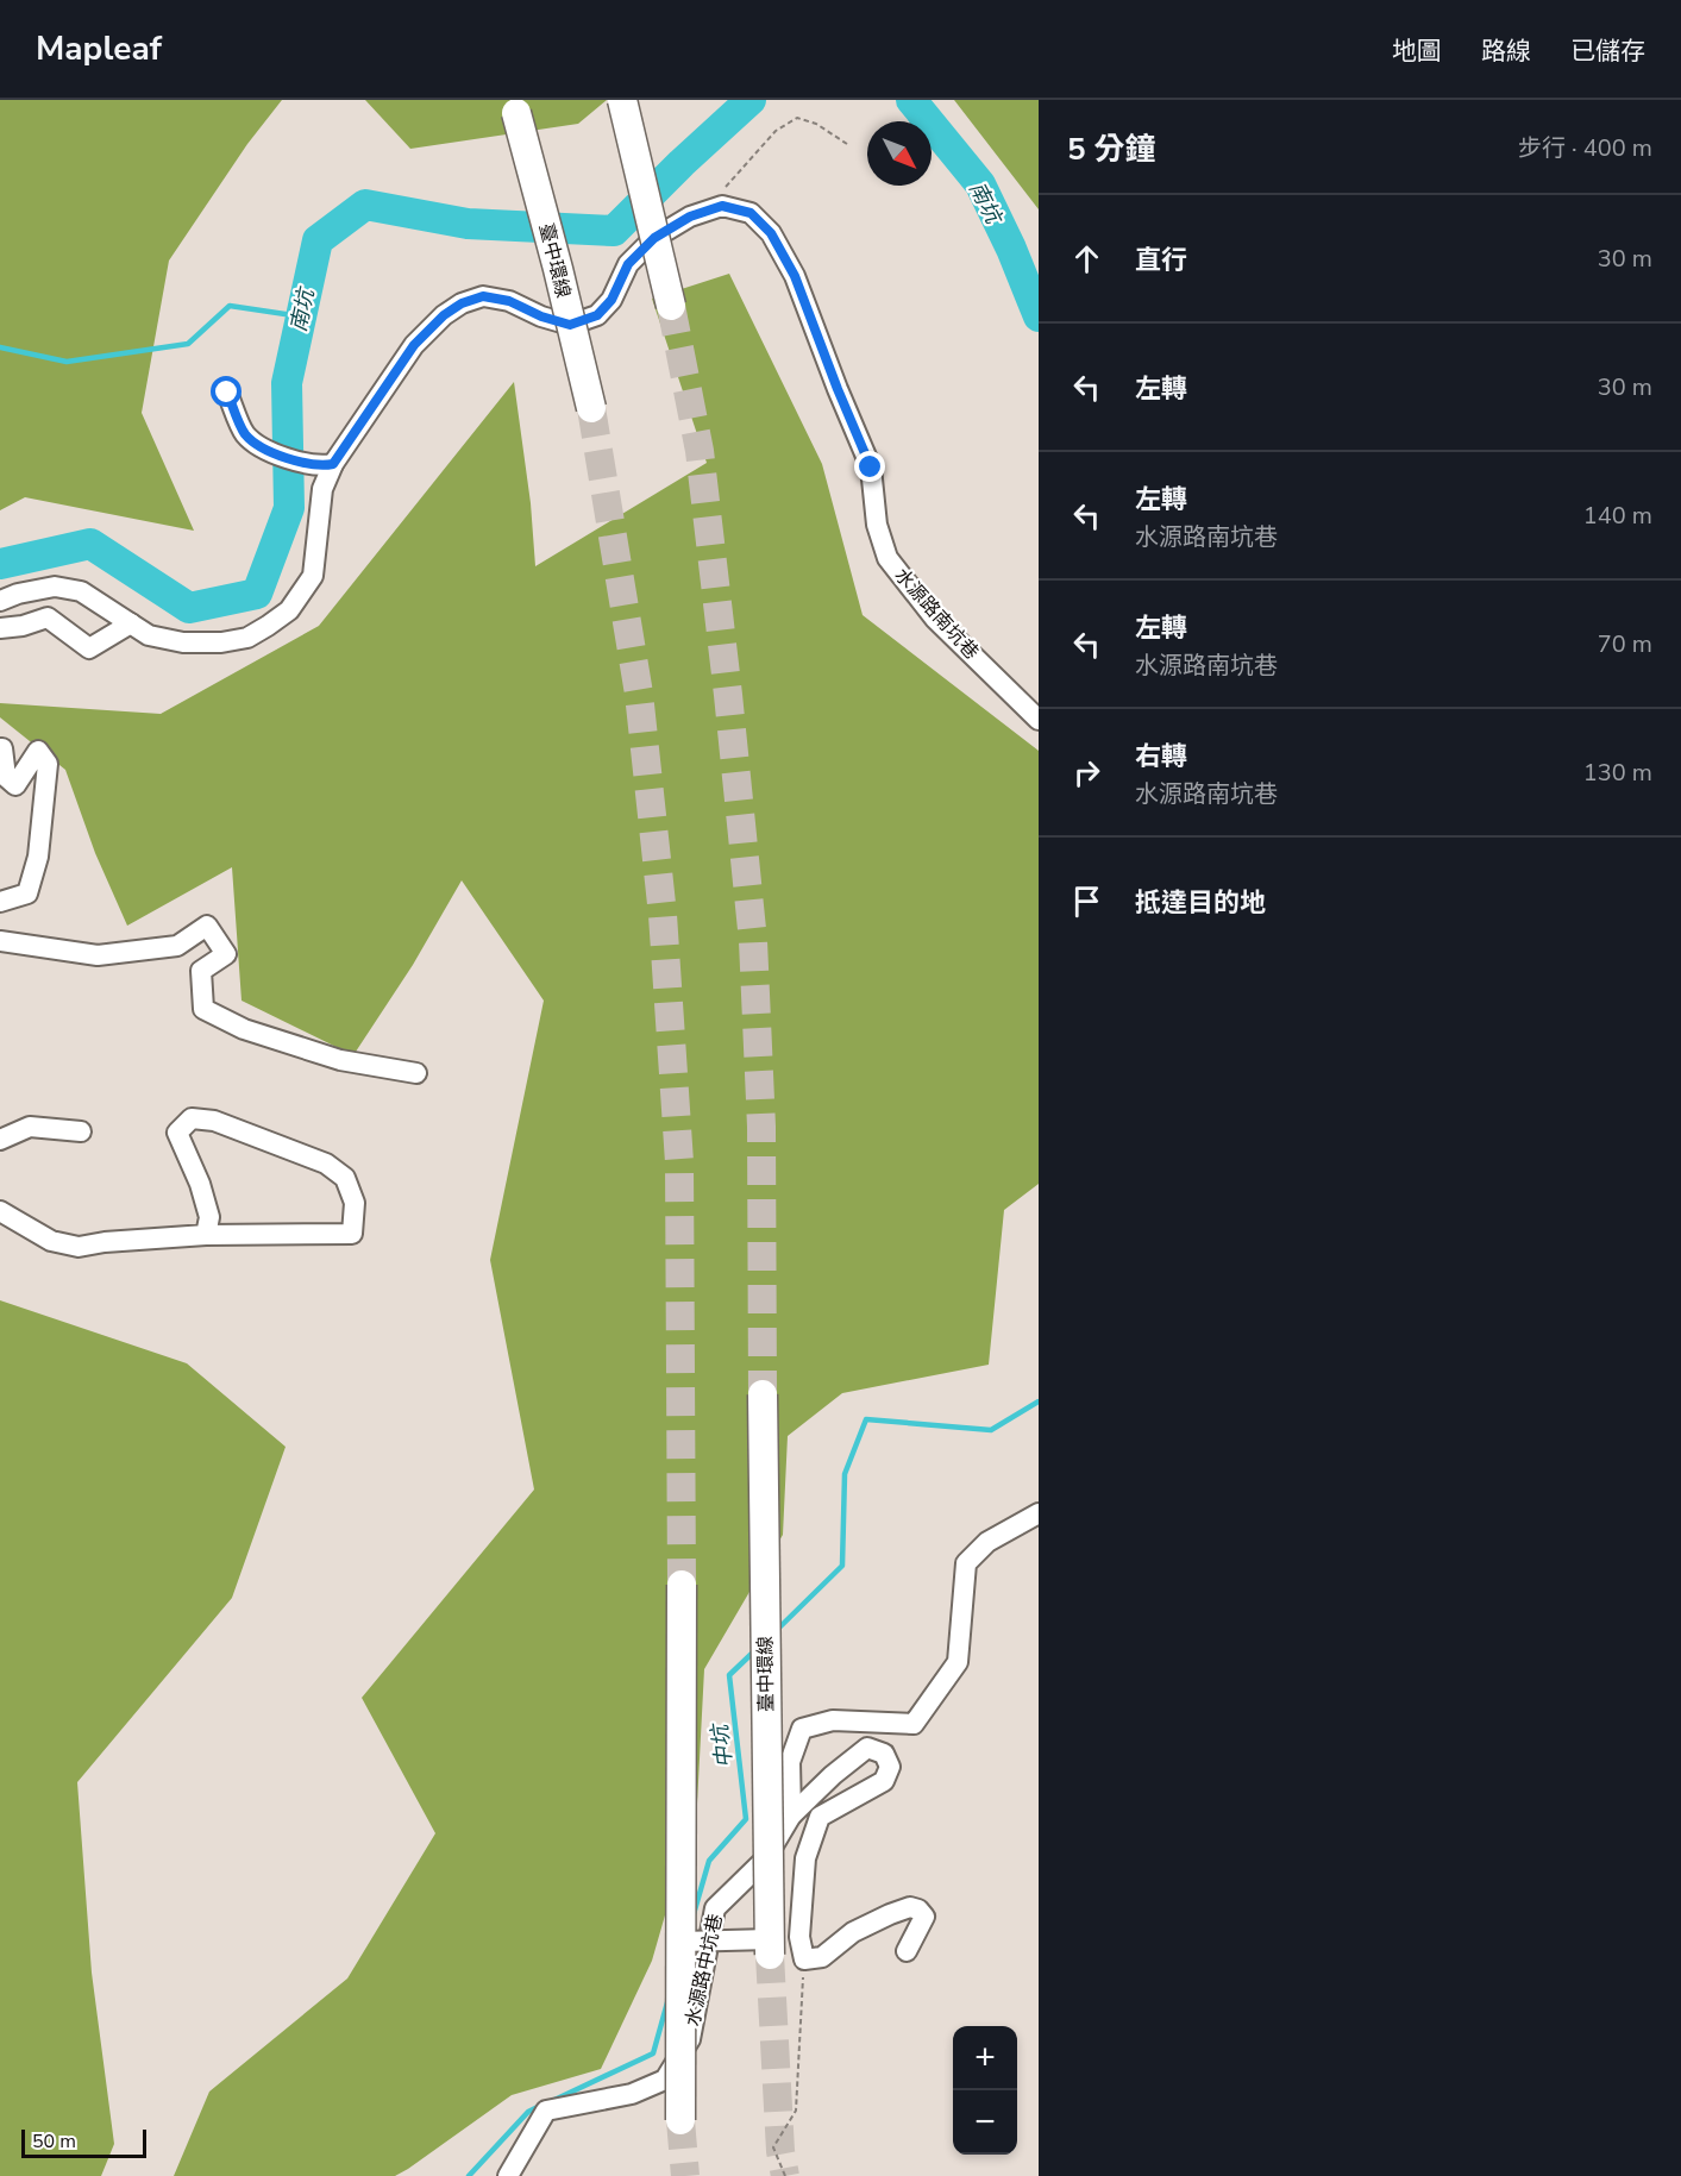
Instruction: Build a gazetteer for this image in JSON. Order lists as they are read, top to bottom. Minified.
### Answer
{"streets":{"highway":["臺中環線"],"street":["水源路南坑巷","水源路中坑巷"]},"water":["南坑","中坑"],"scale_bar":"50 m","north":"bottom right","page":{"header":"Mapleaf","nav":["地圖","路線","已儲存"],"heading":["5 分鐘","步行 · 400 m"],"list":[["直行","30 m"],["左轉","30 m"],["左轉","水源路南坑巷","140 m"],["左轉","水源路南坑巷","70 m"],["右轉","水源路南坑巷","130 m"],"抵達目的地"],"map_buttons":["+","−"],"scale":"50 m"}}
